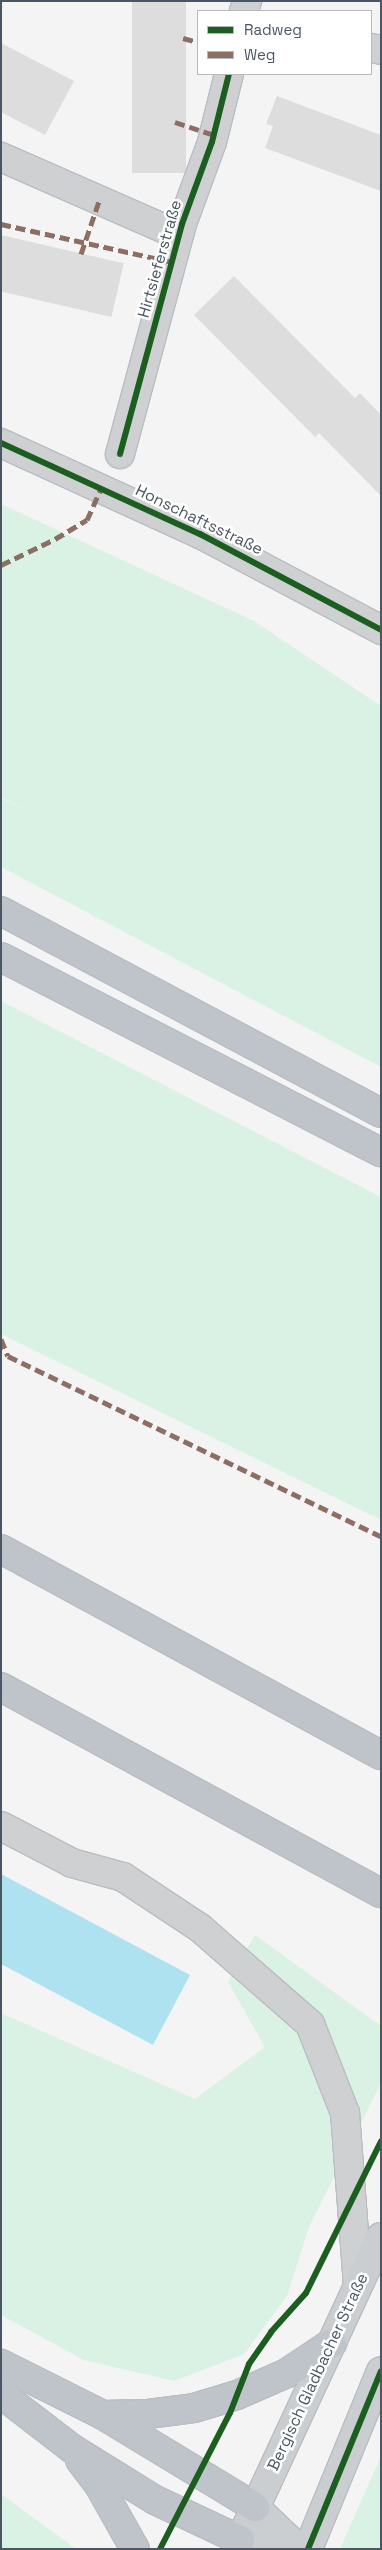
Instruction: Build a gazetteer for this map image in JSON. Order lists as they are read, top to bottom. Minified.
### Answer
{"streets":{"main road":["Bergisch Gladbacher Straße"],"street":["Hirtsieferstraße","Honschaftsstraße"]},"legend":["Radweg","Weg"]}
